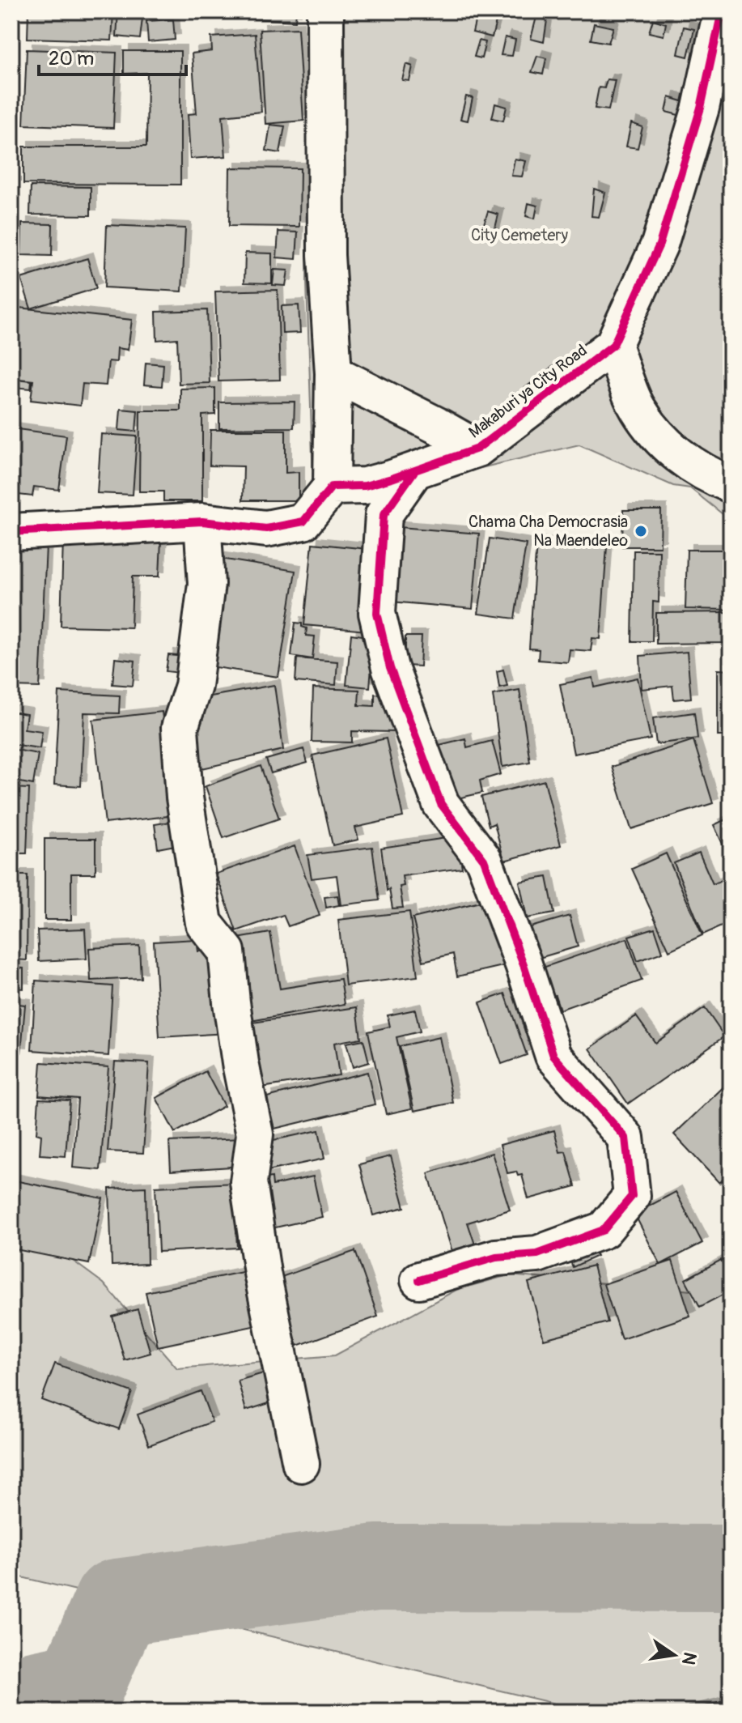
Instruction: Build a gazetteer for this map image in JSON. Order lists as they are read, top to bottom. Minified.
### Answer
{"streets":{"street":["Makaburi ya City Road"]},"parks":["City Cemetery"],"places":["Chama Cha Democrasia Na Maendeleo"],"scale_bar":"20 m","north":"right"}
